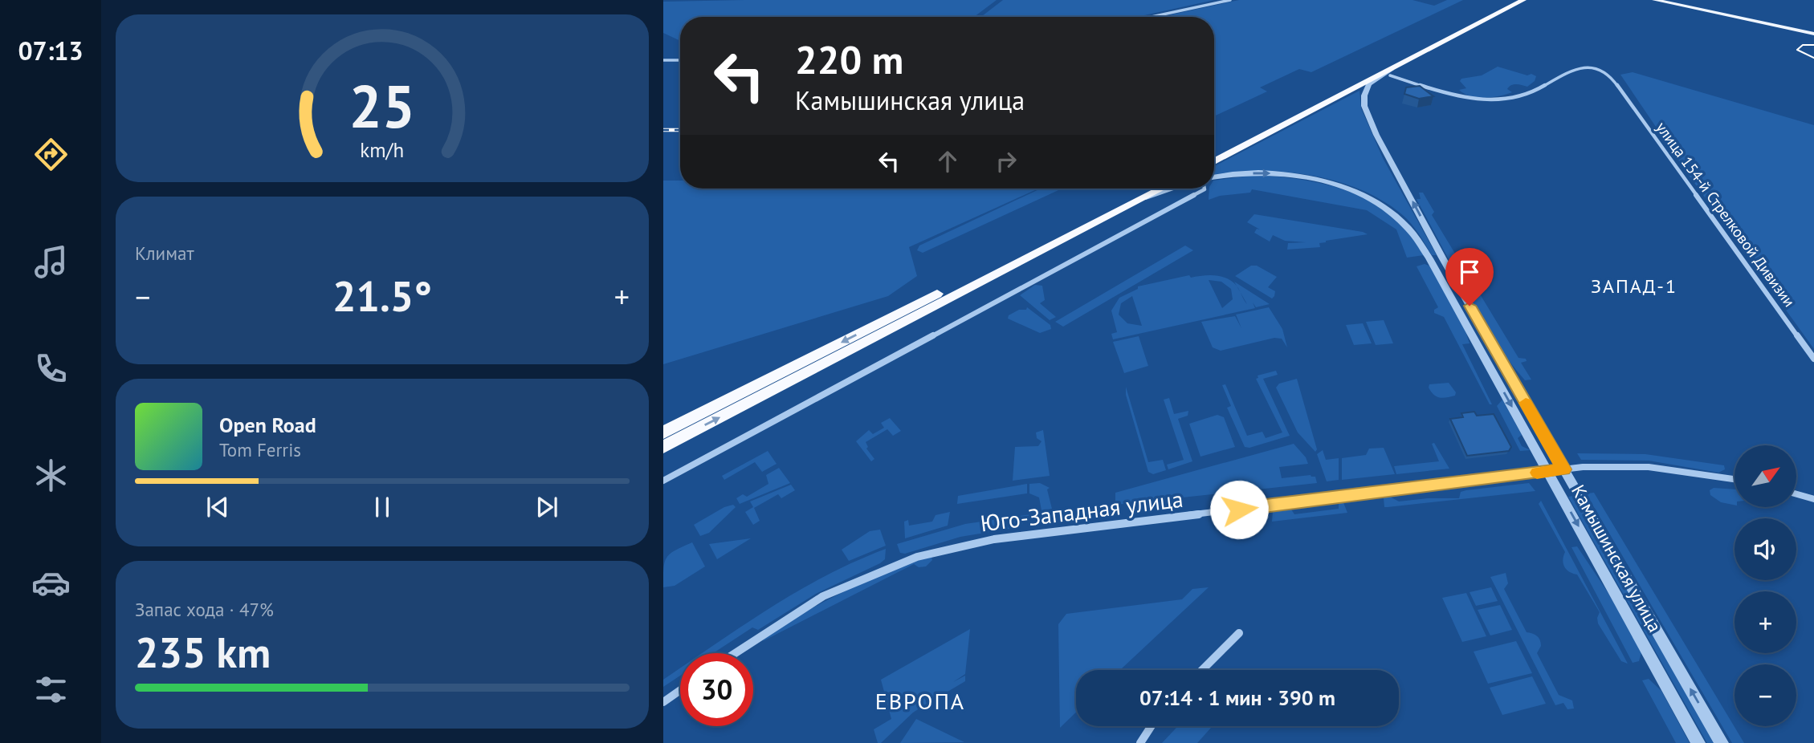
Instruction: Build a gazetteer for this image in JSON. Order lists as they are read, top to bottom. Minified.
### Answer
{"streets":{"street":["улица 154-й Стрелковой Дивизии","Юго-Западная улица","Камышинская улица"]},"crossings":[["Юго-Западная улица","Камышинская улица"]],"districts":["ЗАПАД-1","ЕВРОПА"],"north":"top right","page":{"tabs":"07:13","turn":["220 m","Камышинская улица"],"tile":["Климат",["Запас хода · 47%","235 km"]],"heat":["−","21.5°","+"],"song":["Open Road","Tom Ferris"],"map_buttons":["+","−"],"limit":"30","trip":"07:14 · 1 мин · 390 m","gauge":["25","km/h"]}}
